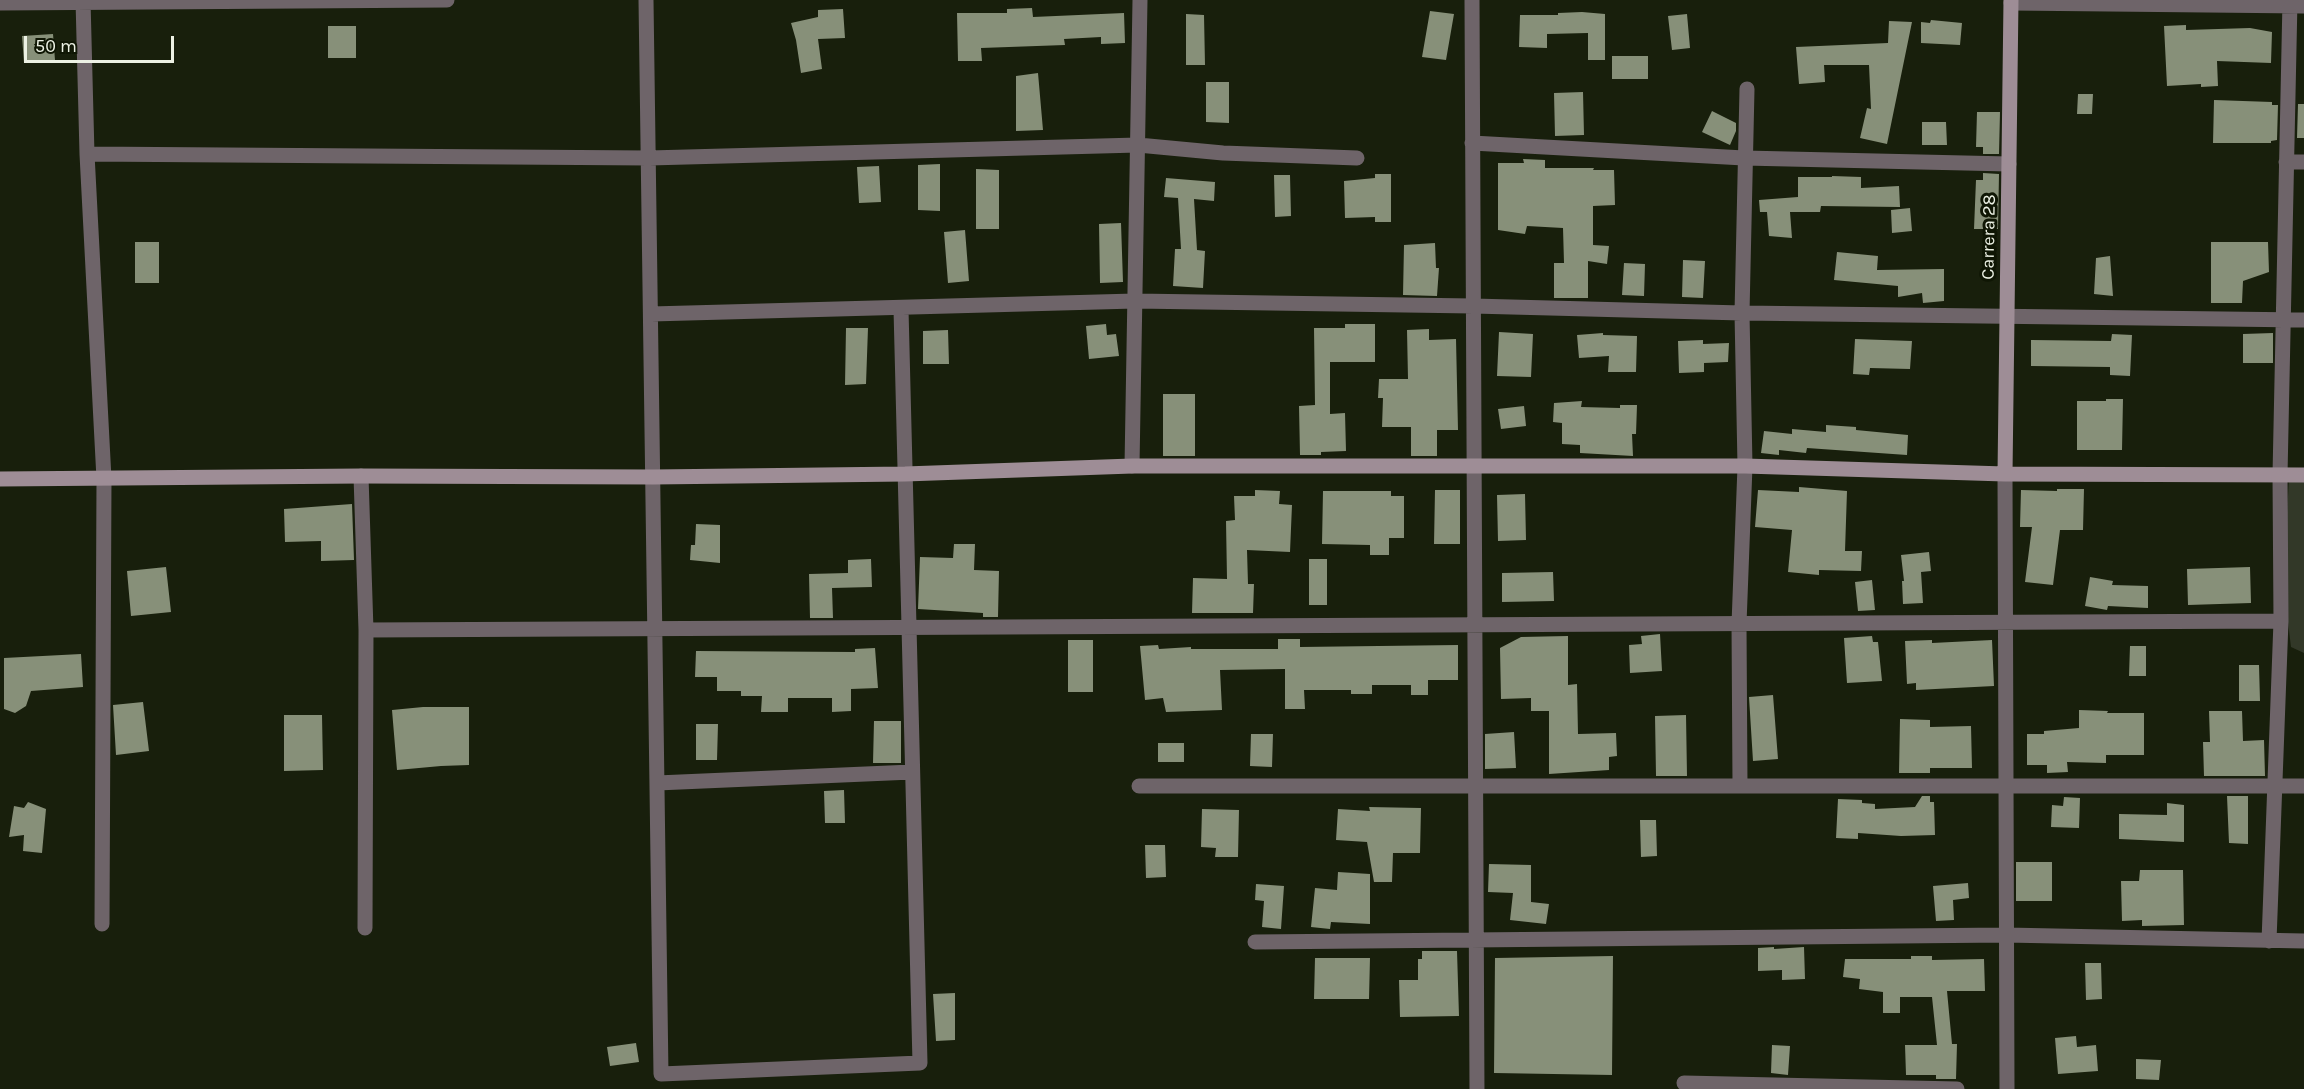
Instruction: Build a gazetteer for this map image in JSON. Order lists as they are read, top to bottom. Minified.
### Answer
{"streets":{"street":["Carrera 28"]},"scale_bar":"50 m"}
